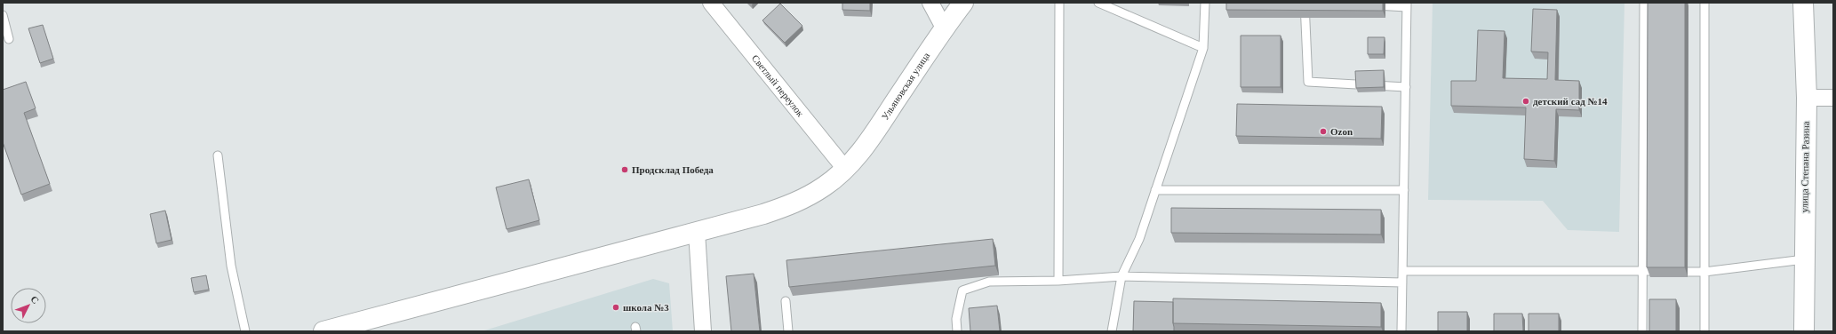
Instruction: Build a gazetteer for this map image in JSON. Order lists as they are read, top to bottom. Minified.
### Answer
{"streets":{"street":["Светлый переулок","Ульяновская улица","улица Степана Разина"]},"crossings":[["Светлый переулок","Ульяновская улица"]],"places":["детский сад №14","Ozon","Продсклад Победа","школа №3"],"north":"top right"}
